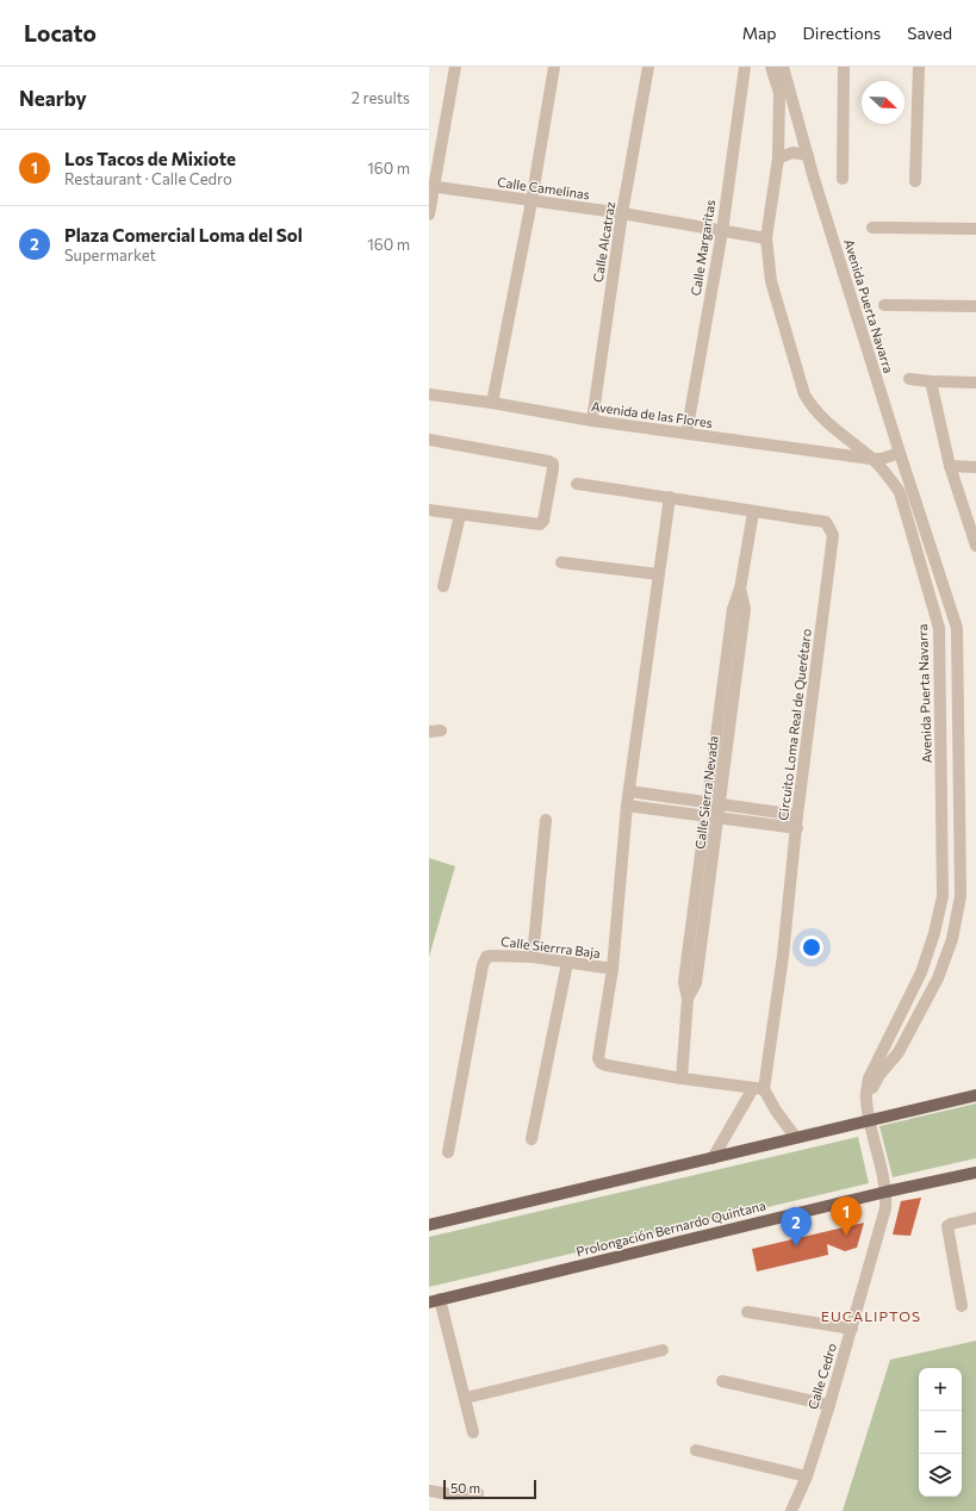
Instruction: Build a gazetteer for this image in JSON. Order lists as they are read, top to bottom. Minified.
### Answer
{"streets":{"main road":["Prolongación Bernardo Quintana"],"street":["Calle Camelinas","Calle Alcatraz","Calle Margaritas","Avenida Puerta Navarra","Avenida de las Flores","Circuito Loma Real de Querétaro","Calle Sierra Nevada","Calle Sierrra Baja","Calle Cedro"]},"crossings":[["Calle Camelinas","Calle Alcatraz"],["Calle Camelinas","Calle Margaritas"],["Calle Camelinas","Avenida Puerta Navarra"],["Calle Alcatraz","Avenida de las Flores"],["Calle Margaritas","Avenida de las Flores"],["Avenida Puerta Navarra","Avenida de las Flores"],["Avenida Puerta Navarra","Prolongación Bernardo Quintana"],["Avenida Puerta Navarra","Calle Cedro"],["Circuito Loma Real de Querétaro","Calle Sierra Nevada"],["Prolongación Bernardo Quintana","Calle Cedro"]],"districts":["EUCALIPTOS"],"scale_bar":"50 m","north":"bottom right","page":{"header":"Locato","nav":["Map","Directions","Saved"],"heading":["Nearby","2 results"],"list":[{"mark":"1","name":"Los Tacos de Mixiote","note":"Restaurant · Calle Cedro","value":"160 m"},{"mark":"2","name":"Plaza Comercial Loma del Sol","note":"Supermarket","value":"160 m"}],"pins":["1","2"],"map_buttons":["+","−"],"scale":"50 m"}}
